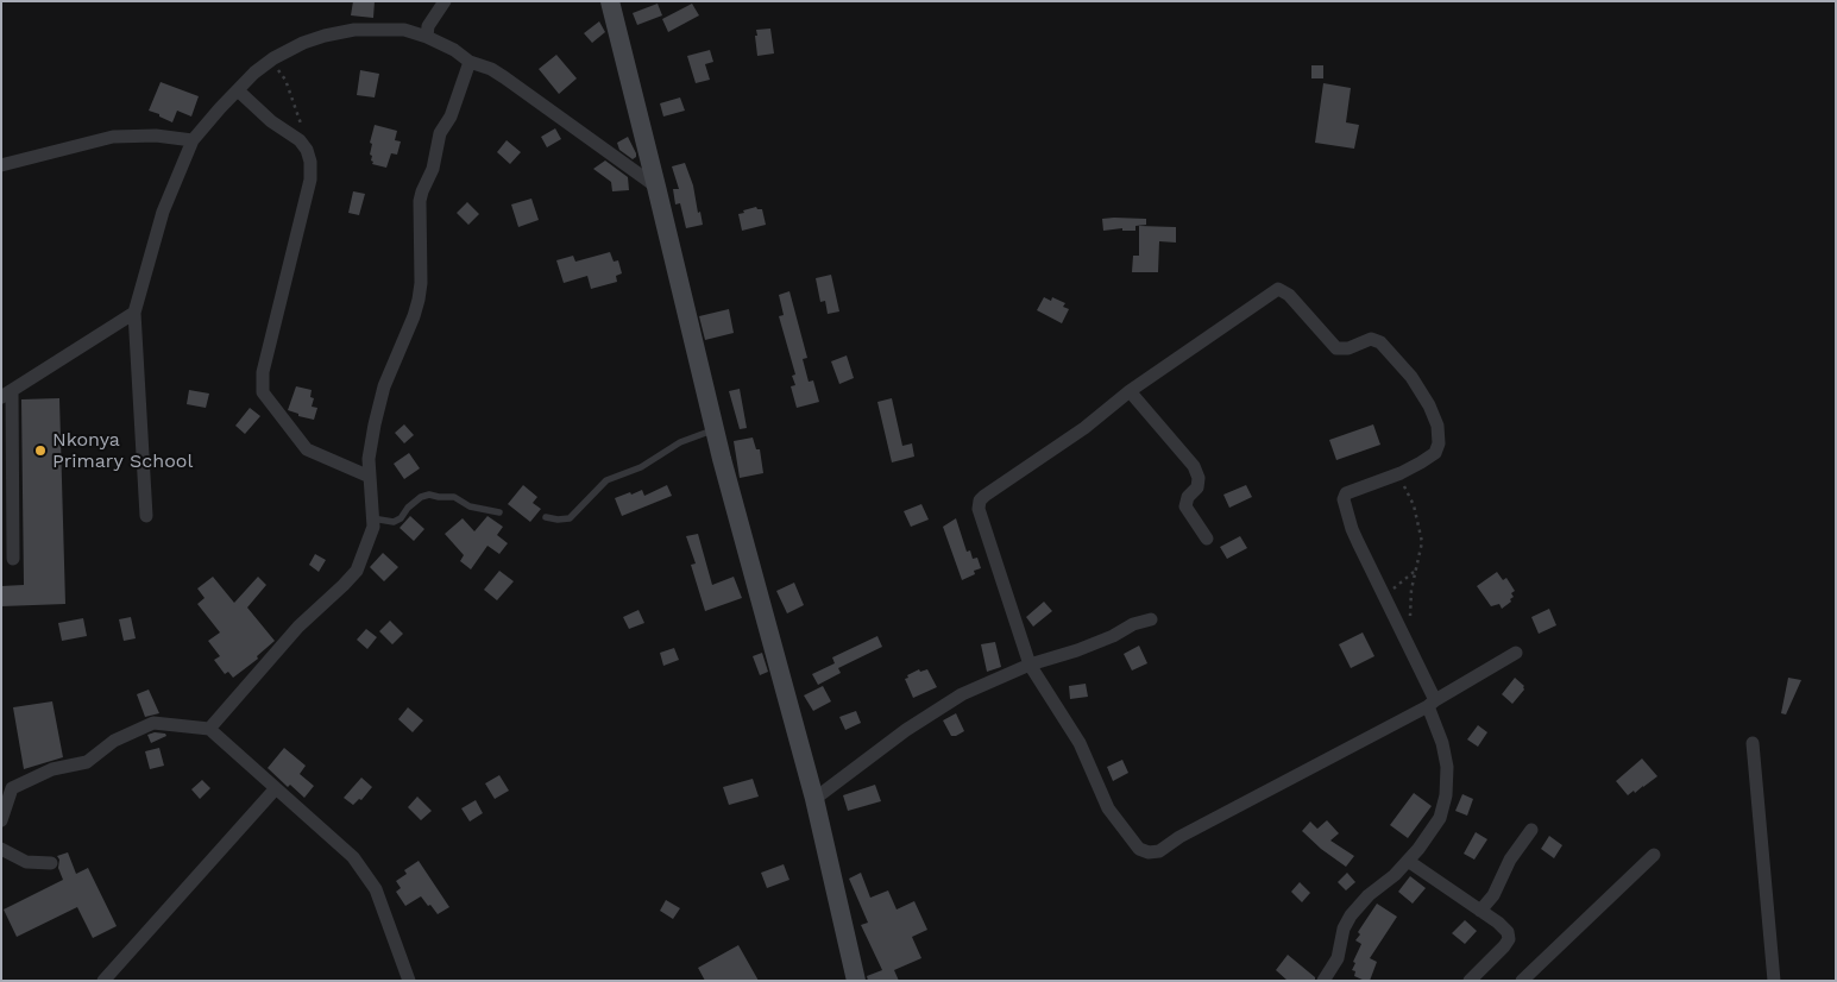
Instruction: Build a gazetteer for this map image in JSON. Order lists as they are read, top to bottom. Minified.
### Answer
{"places":["Nkonya Primary School"]}
